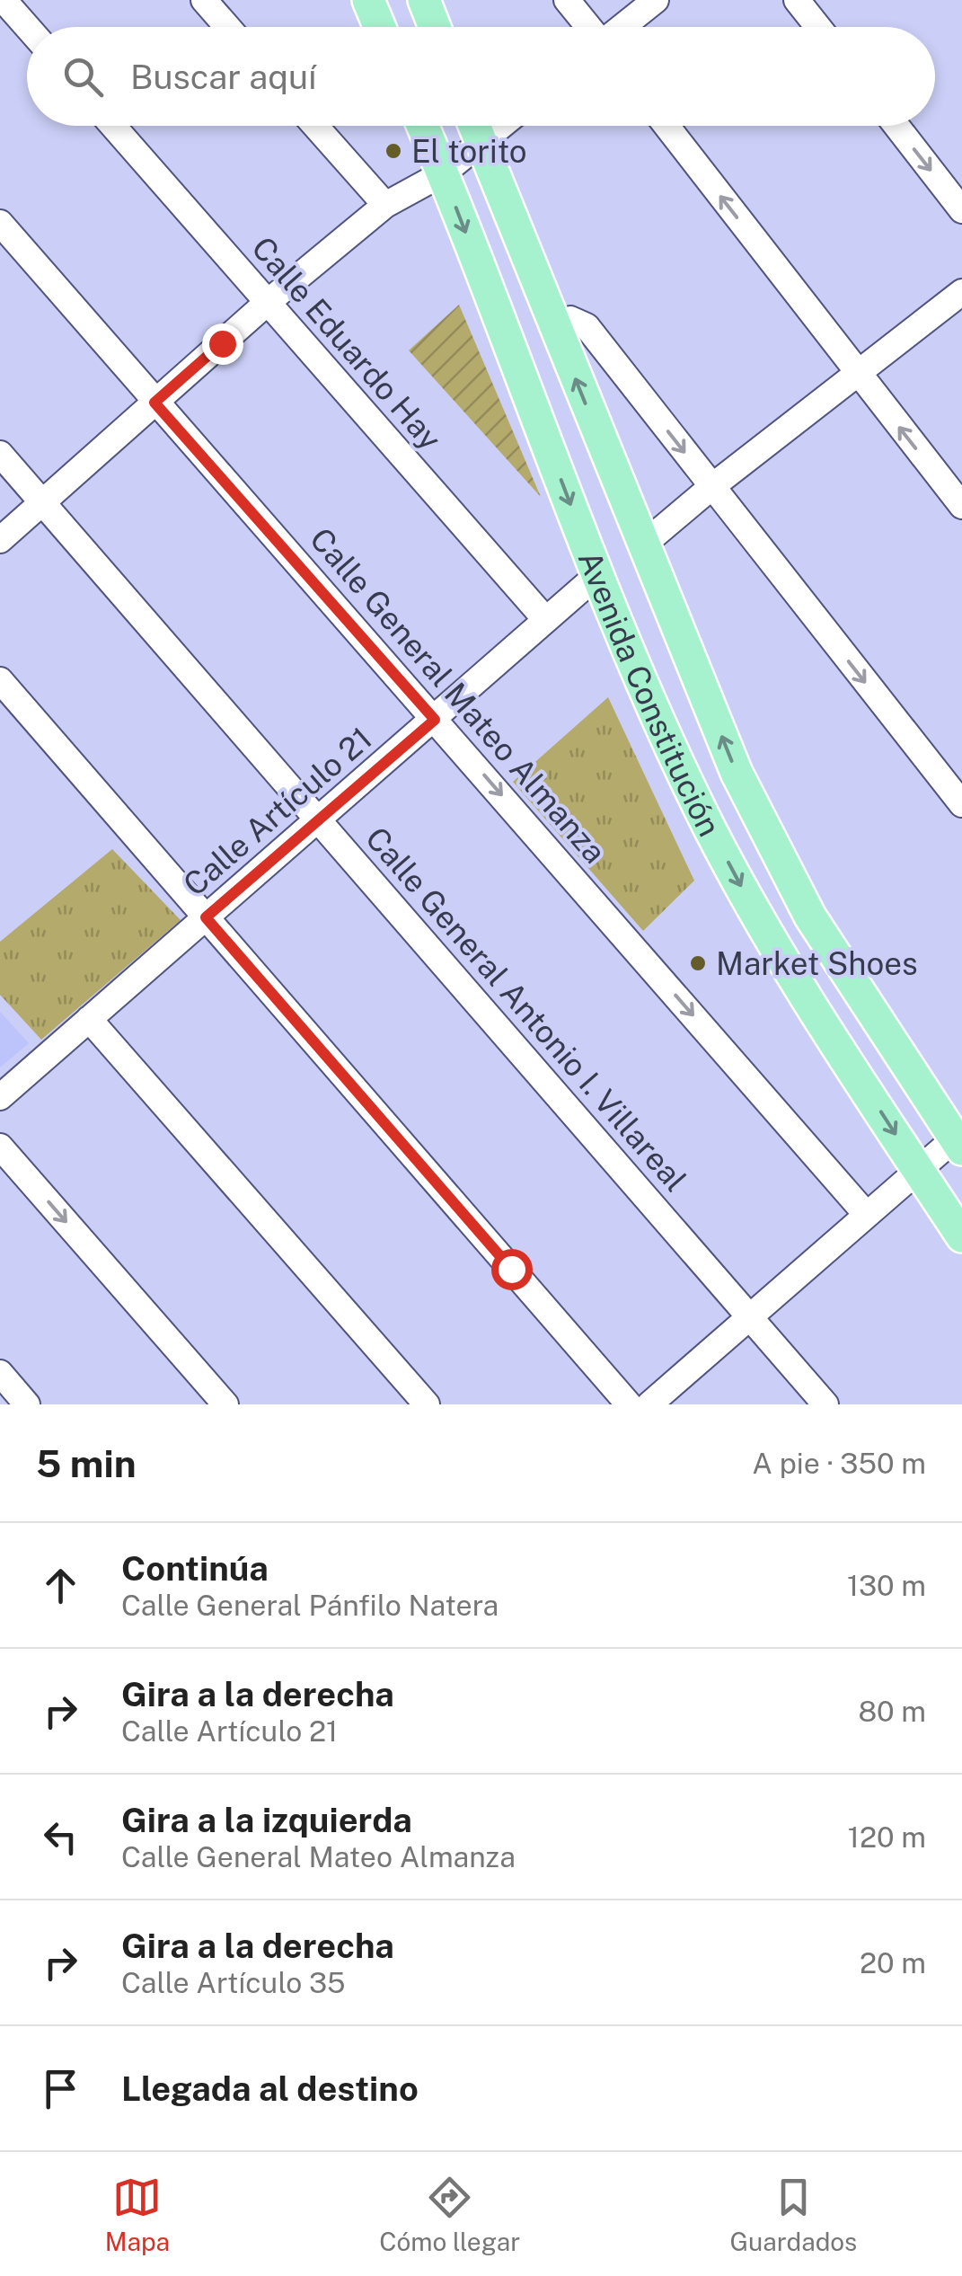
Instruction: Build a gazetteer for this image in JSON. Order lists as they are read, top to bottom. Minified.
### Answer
{"streets":{"main road":["Avenida Constitución"],"street":["Calle Eduardo Hay","Calle General Mateo Almanza","Calle Artículo 21","Calle General Antonio I. Villareal"]},"crossings":[["Calle Eduardo Hay","Calle Artículo 21"],["Avenida Constitución","Calle Artículo 21"],["Calle General Mateo Almanza","Calle Artículo 21"],["Calle Artículo 21","Calle General Antonio I. Villareal"]],"one_way":["Calle General Mateo Almanza"],"places":["El torito","Market Shoes"],"page":{"search":"Buscar aquí","heading":["5 min","A pie · 350 m"],"list":[["Continúa","Calle General Pánfilo Natera","130 m"],["Gira a la derecha","Calle Artículo 21","80 m"],["Gira a la izquierda","Calle General Mateo Almanza","120 m"],["Gira a la derecha","Calle Artículo 35","20 m"],"Llegada al destino"],"nav":["Mapa","Cómo llegar","Guardados"]}}
